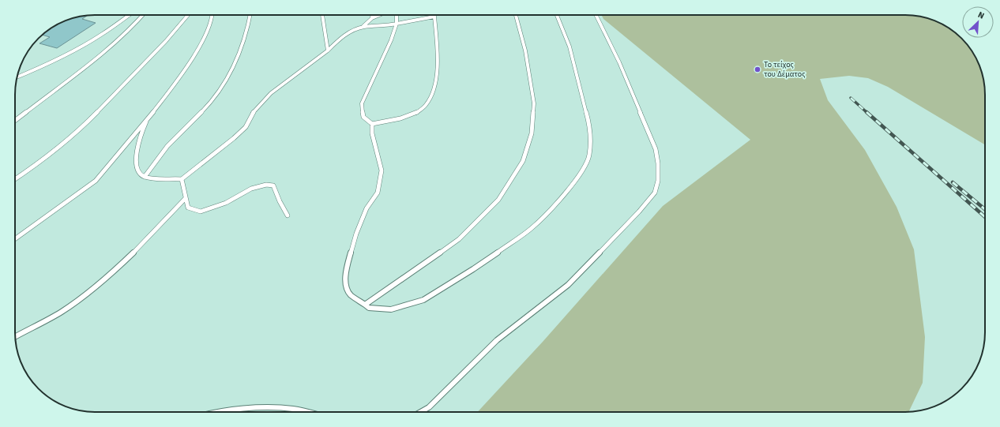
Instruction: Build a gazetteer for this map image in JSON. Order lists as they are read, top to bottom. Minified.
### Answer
{"places":["Το τείχος του Δέματος"],"north":"top right"}
